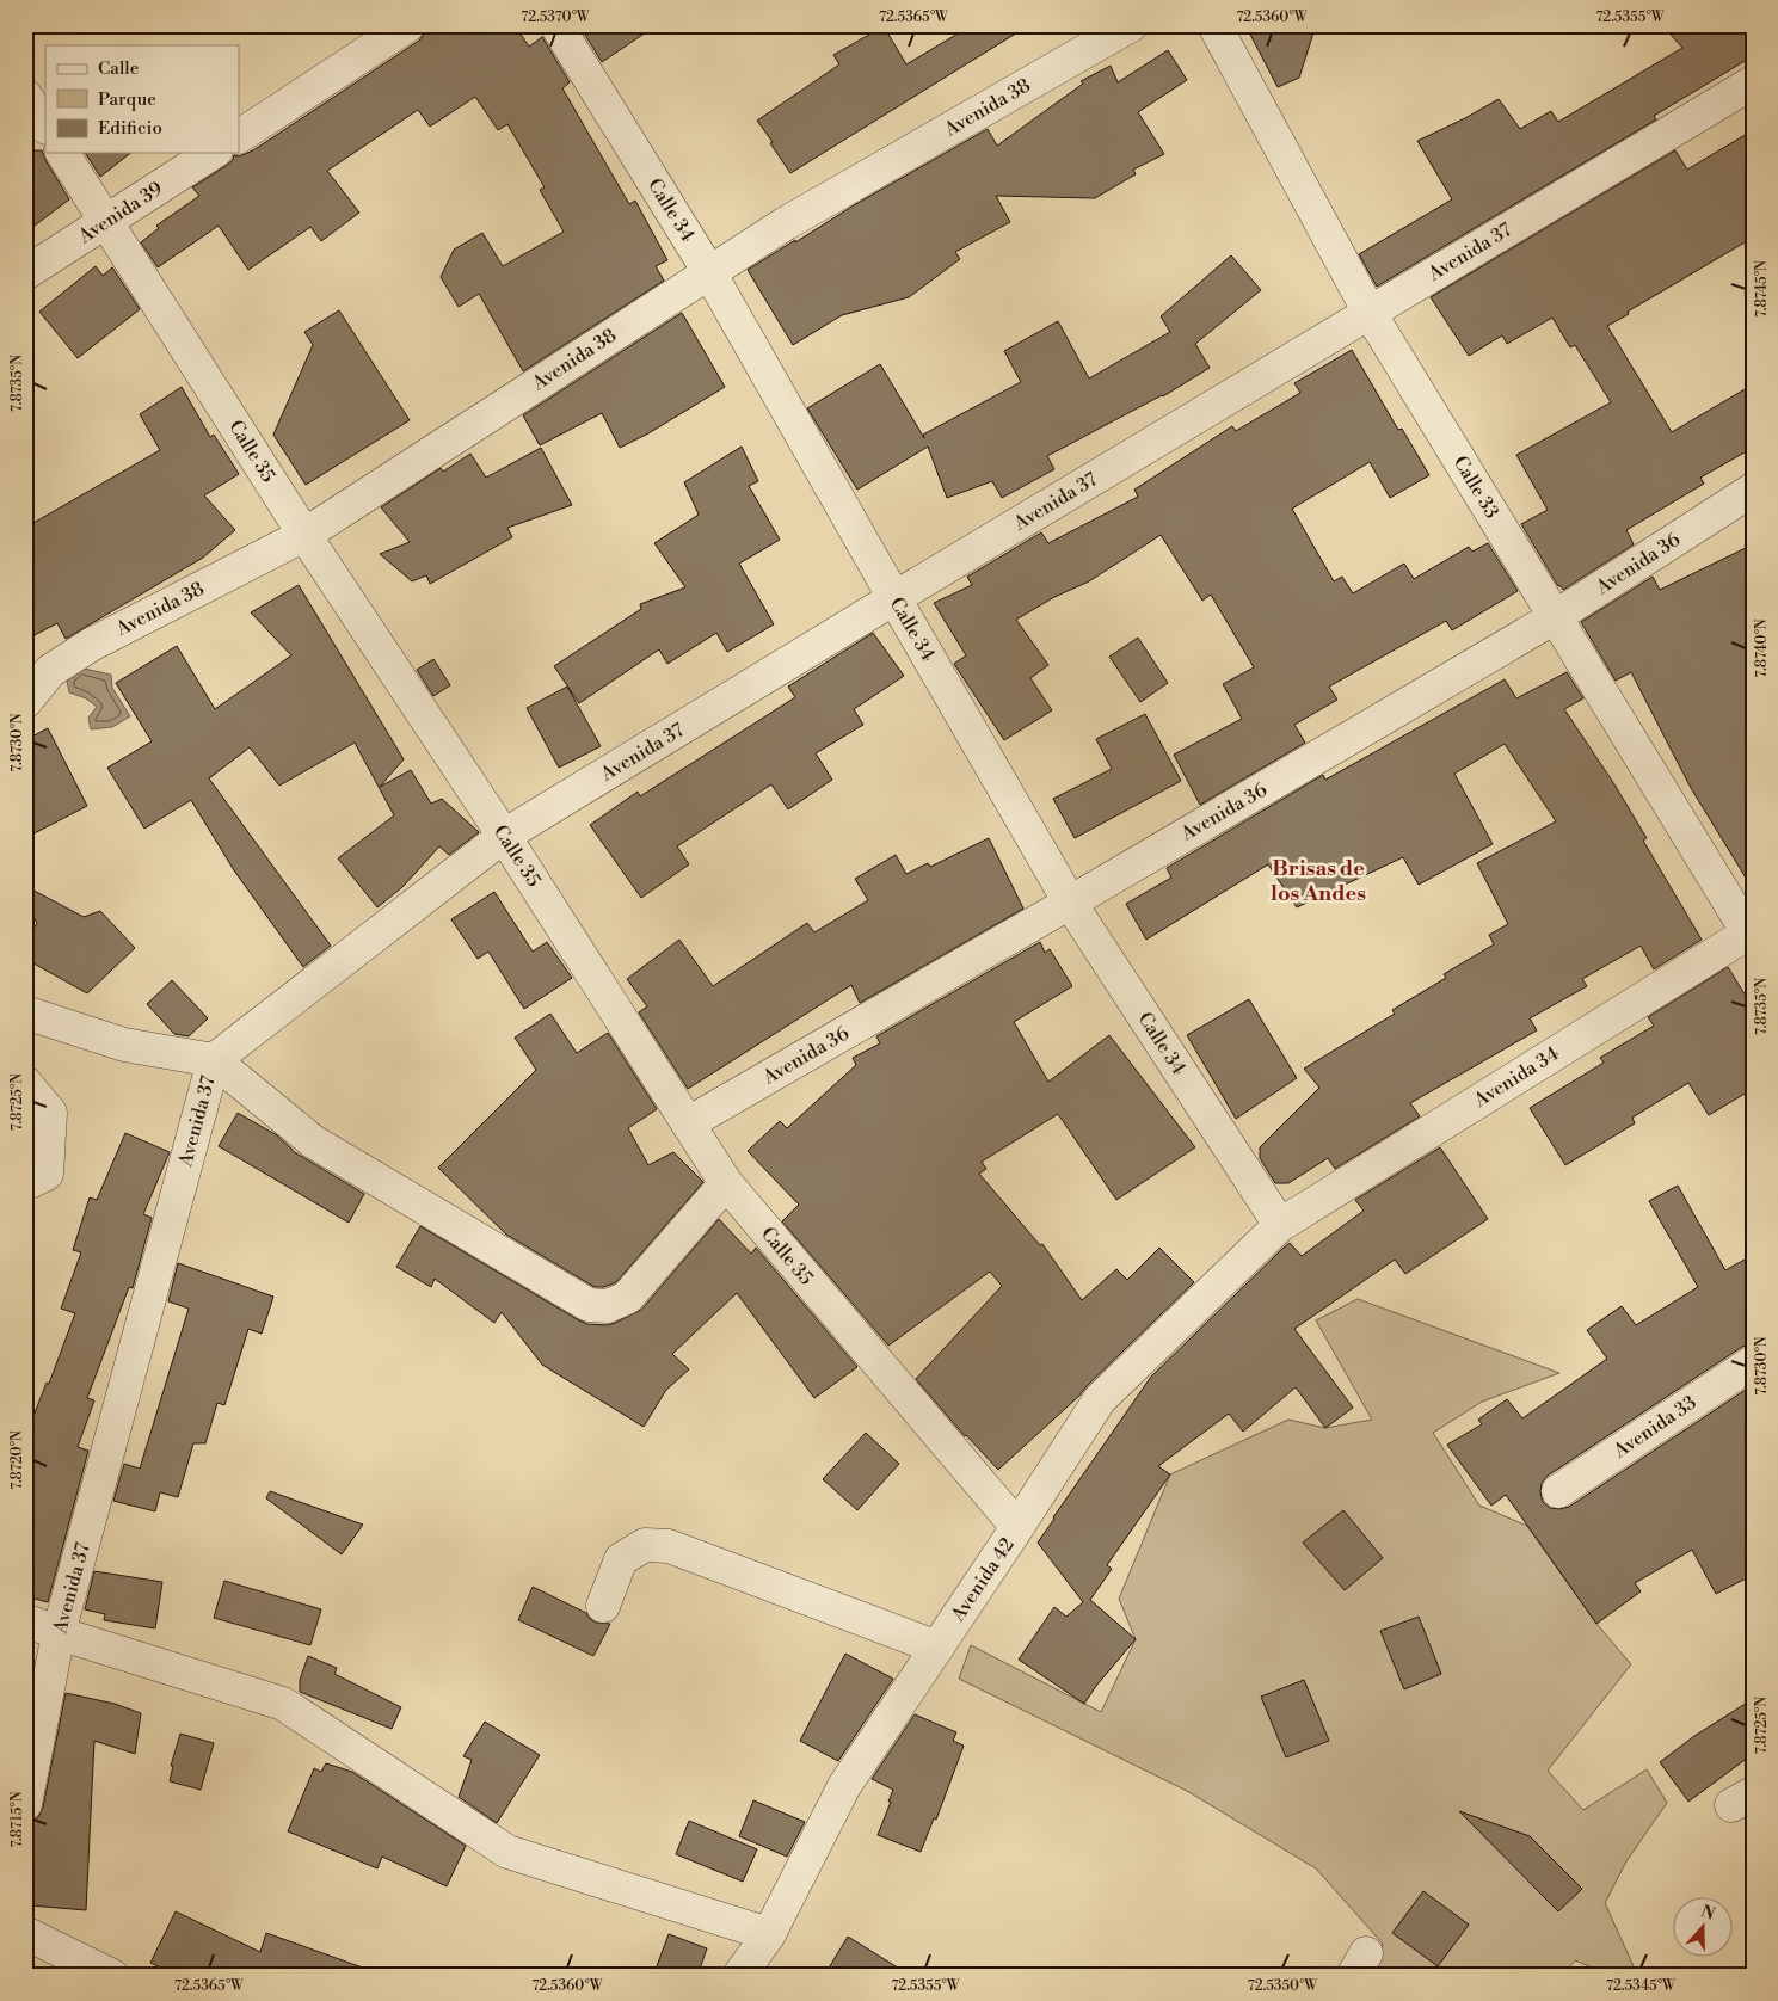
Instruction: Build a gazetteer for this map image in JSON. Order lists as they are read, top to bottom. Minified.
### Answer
{"streets":{"street":["Avenida 38","Calle 34","Avenida 39","Avenida 37","Calle 35","Calle 33","Avenida 36","Avenida 34","Avenida 33","Avenida 42"]},"crossings":[["Avenida 38","Calle 34"],["Avenida 38","Calle 35"],["Calle 34","Avenida 37"],["Calle 34","Avenida 36"],["Calle 34","Avenida 34"],["Calle 34","Avenida 42"],["Avenida 39","Calle 35"],["Avenida 37","Calle 35"],["Avenida 37","Calle 33"],["Calle 35","Avenida 36"],["Calle 35","Avenida 42"],["Calle 33","Avenida 36"],["Calle 33","Avenida 34"],["Avenida 34","Avenida 42"]],"districts":["Brisas de los Andes"],"legend":["Calle","Parque","Edificio"],"north":"top","coordinates":["72.5370°W","72.5365°W","72.5360°W","72.5355°W","7.8745°N","7.8735°N","7.8740°N","7.8730°N","7.8725°N","7.8720°N","7.8715°N","72.5350°W","72.5345°W"]}
